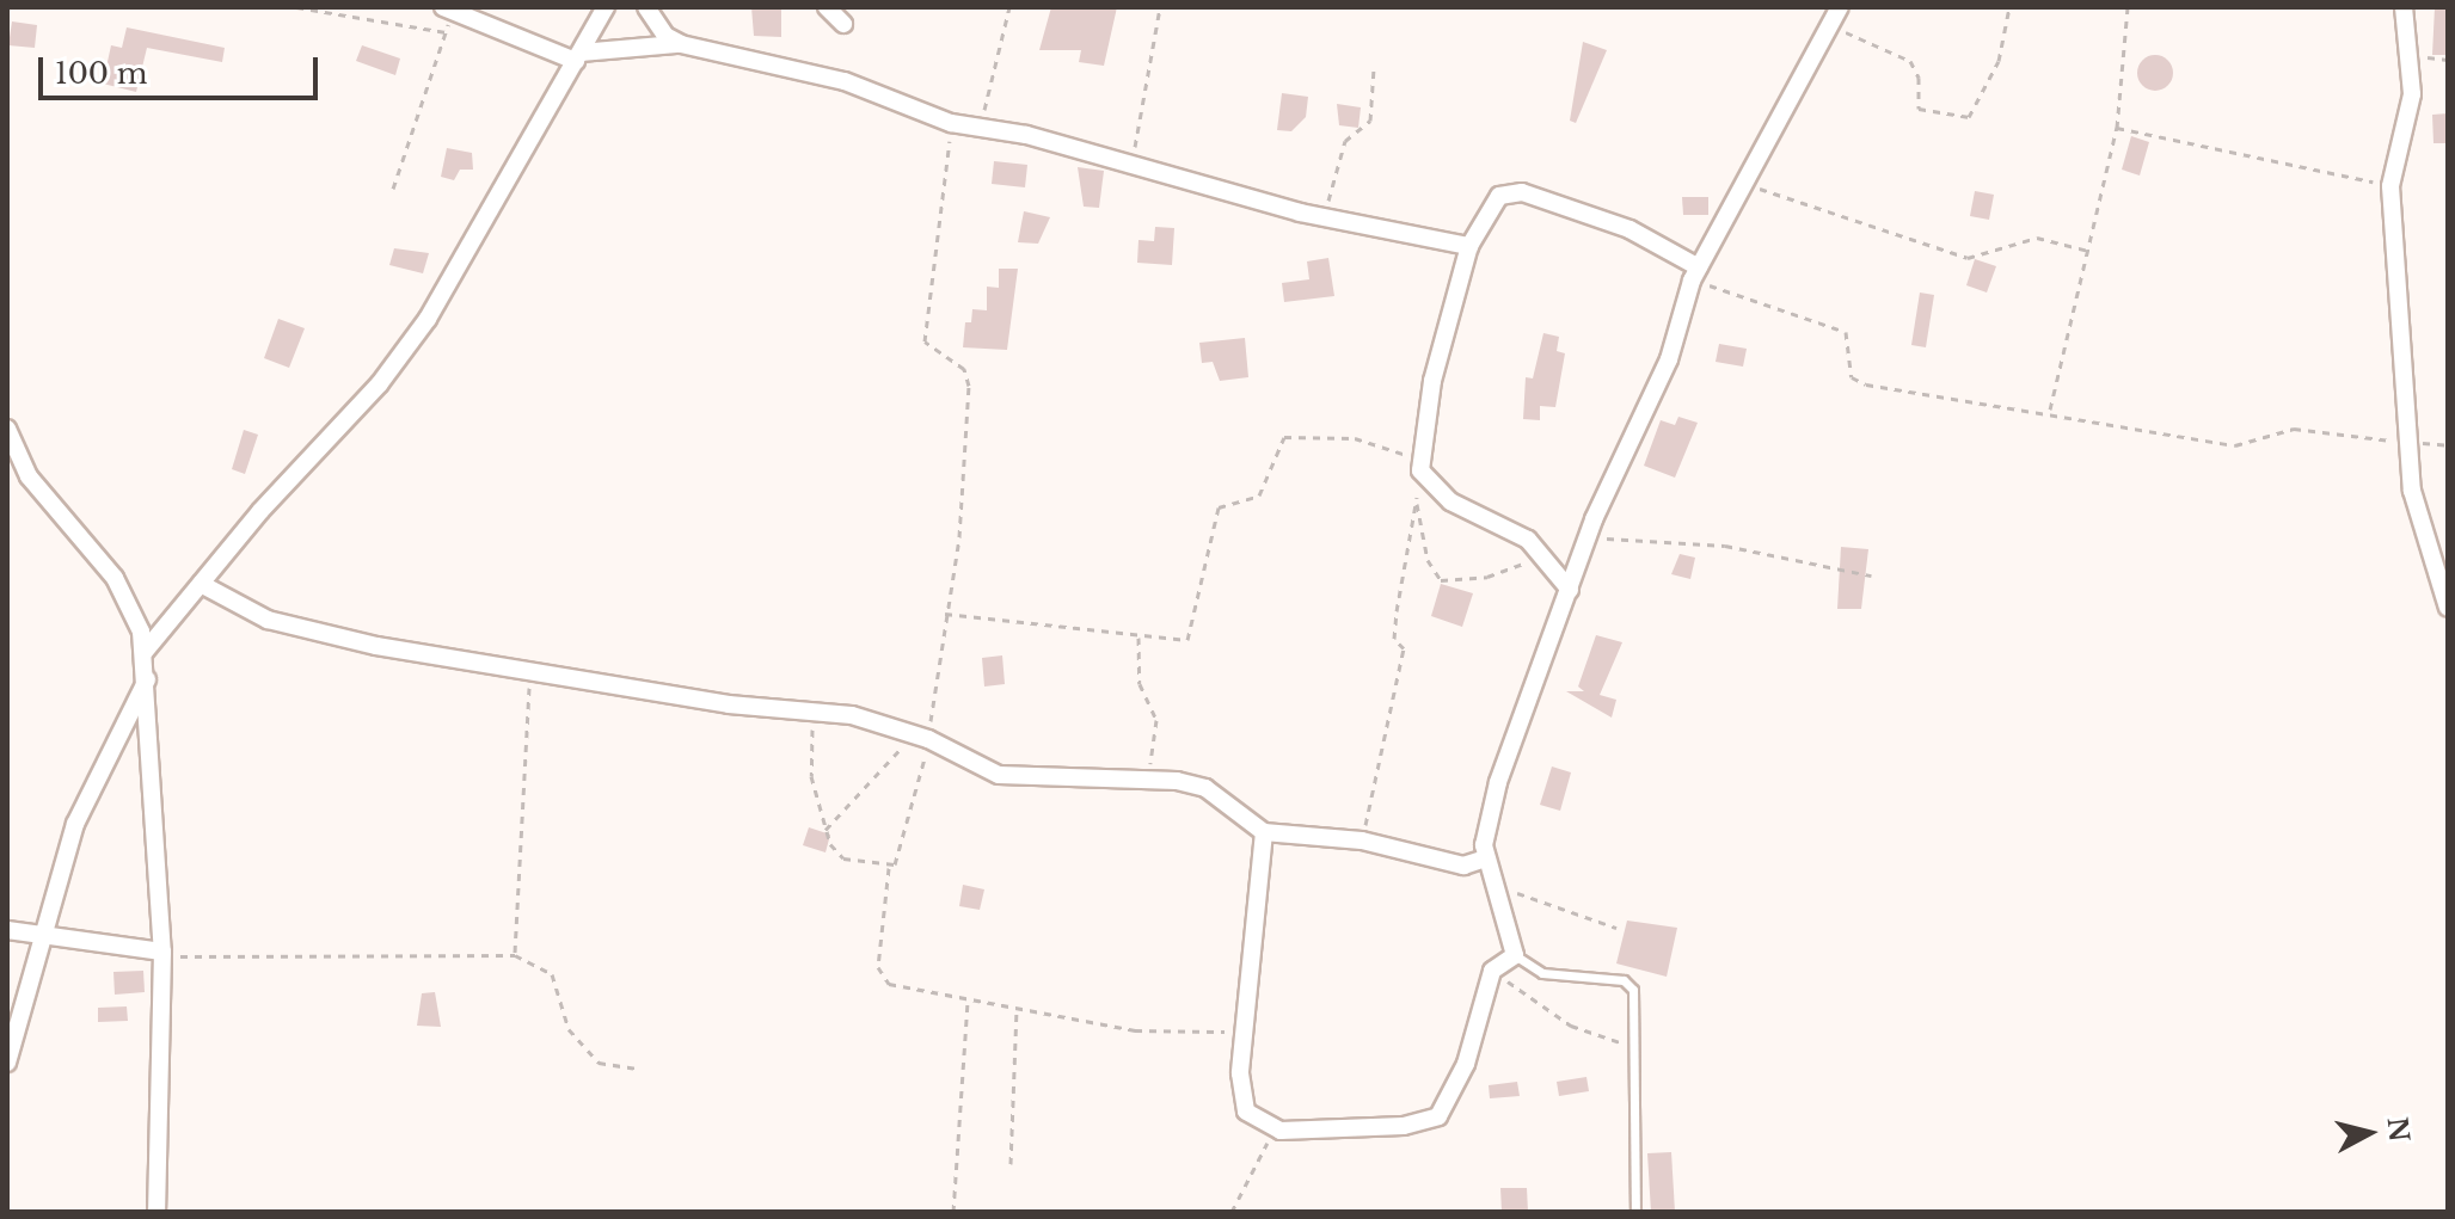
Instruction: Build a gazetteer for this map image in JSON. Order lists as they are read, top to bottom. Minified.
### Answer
{"scale_bar":"100 m","north":"right"}
